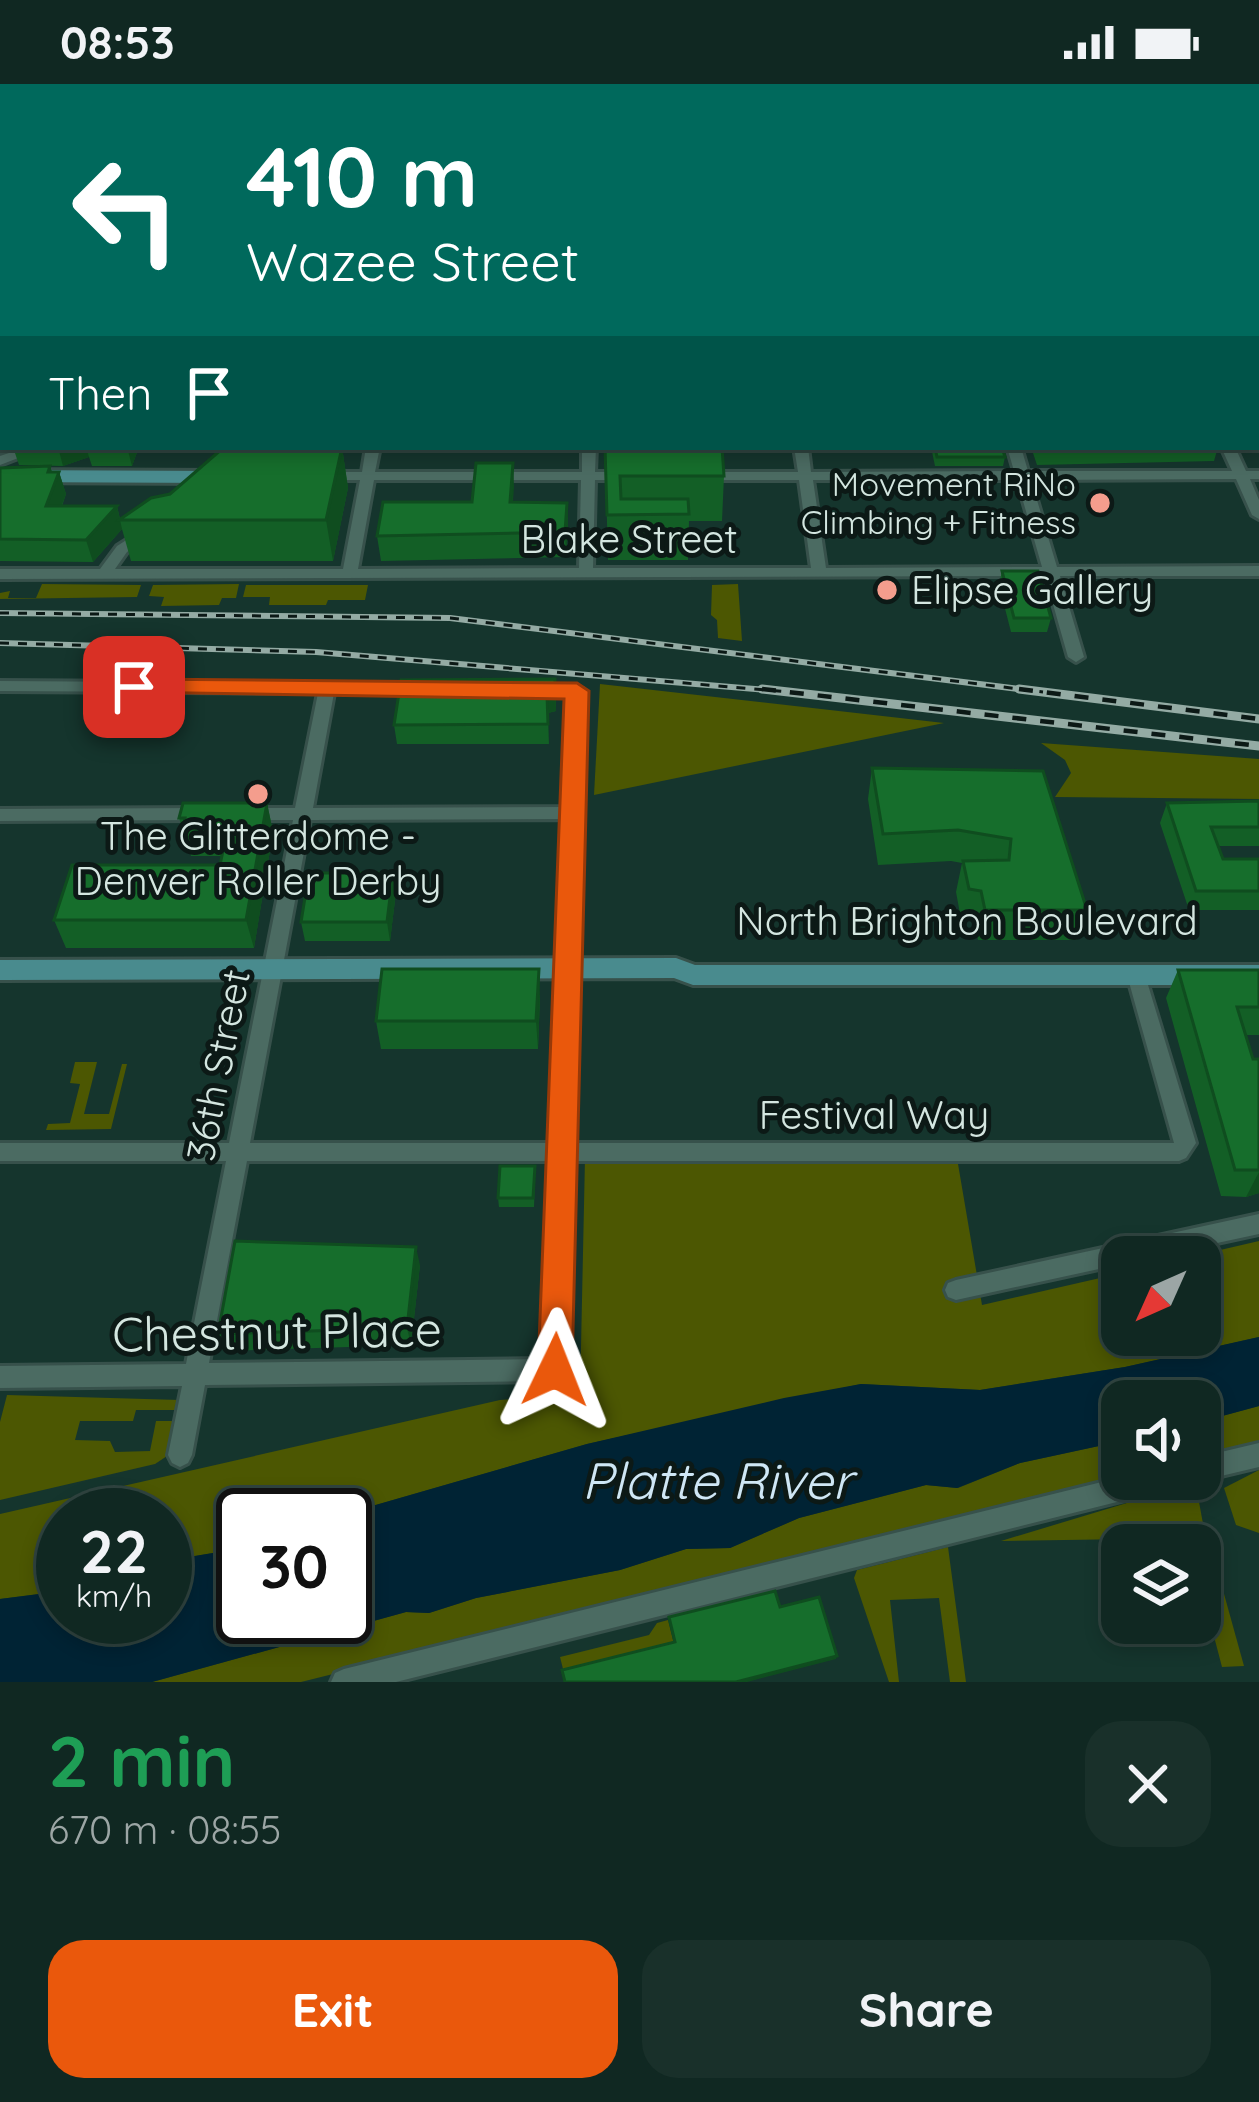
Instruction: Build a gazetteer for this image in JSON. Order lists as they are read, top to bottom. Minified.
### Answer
{"streets":{"main road":["North Brighton Boulevard"],"street":["Blake Street","36th Street","Festival Way","Chestnut Place"]},"crossings":[["North Brighton Boulevard","36th Street"],["North Brighton Boulevard","Festival Way"],["36th Street","Festival Way"],["36th Street","Chestnut Place"],["Festival Way","Chestnut Place"]],"water":["Platte River"],"places":["Movement RiNo Climbing + Fitness","Elipse Gallery","The Glitterdome - Denver Roller Derby"],"north":"bottom left","page":{"status":"08:53","turn":["410 m","Wazee Street"],"then":"Then","speed":"22 km/h","limit":"30","heading":["2 min","670 m · 08:55"],"buttons":["Exit","Share"]}}
